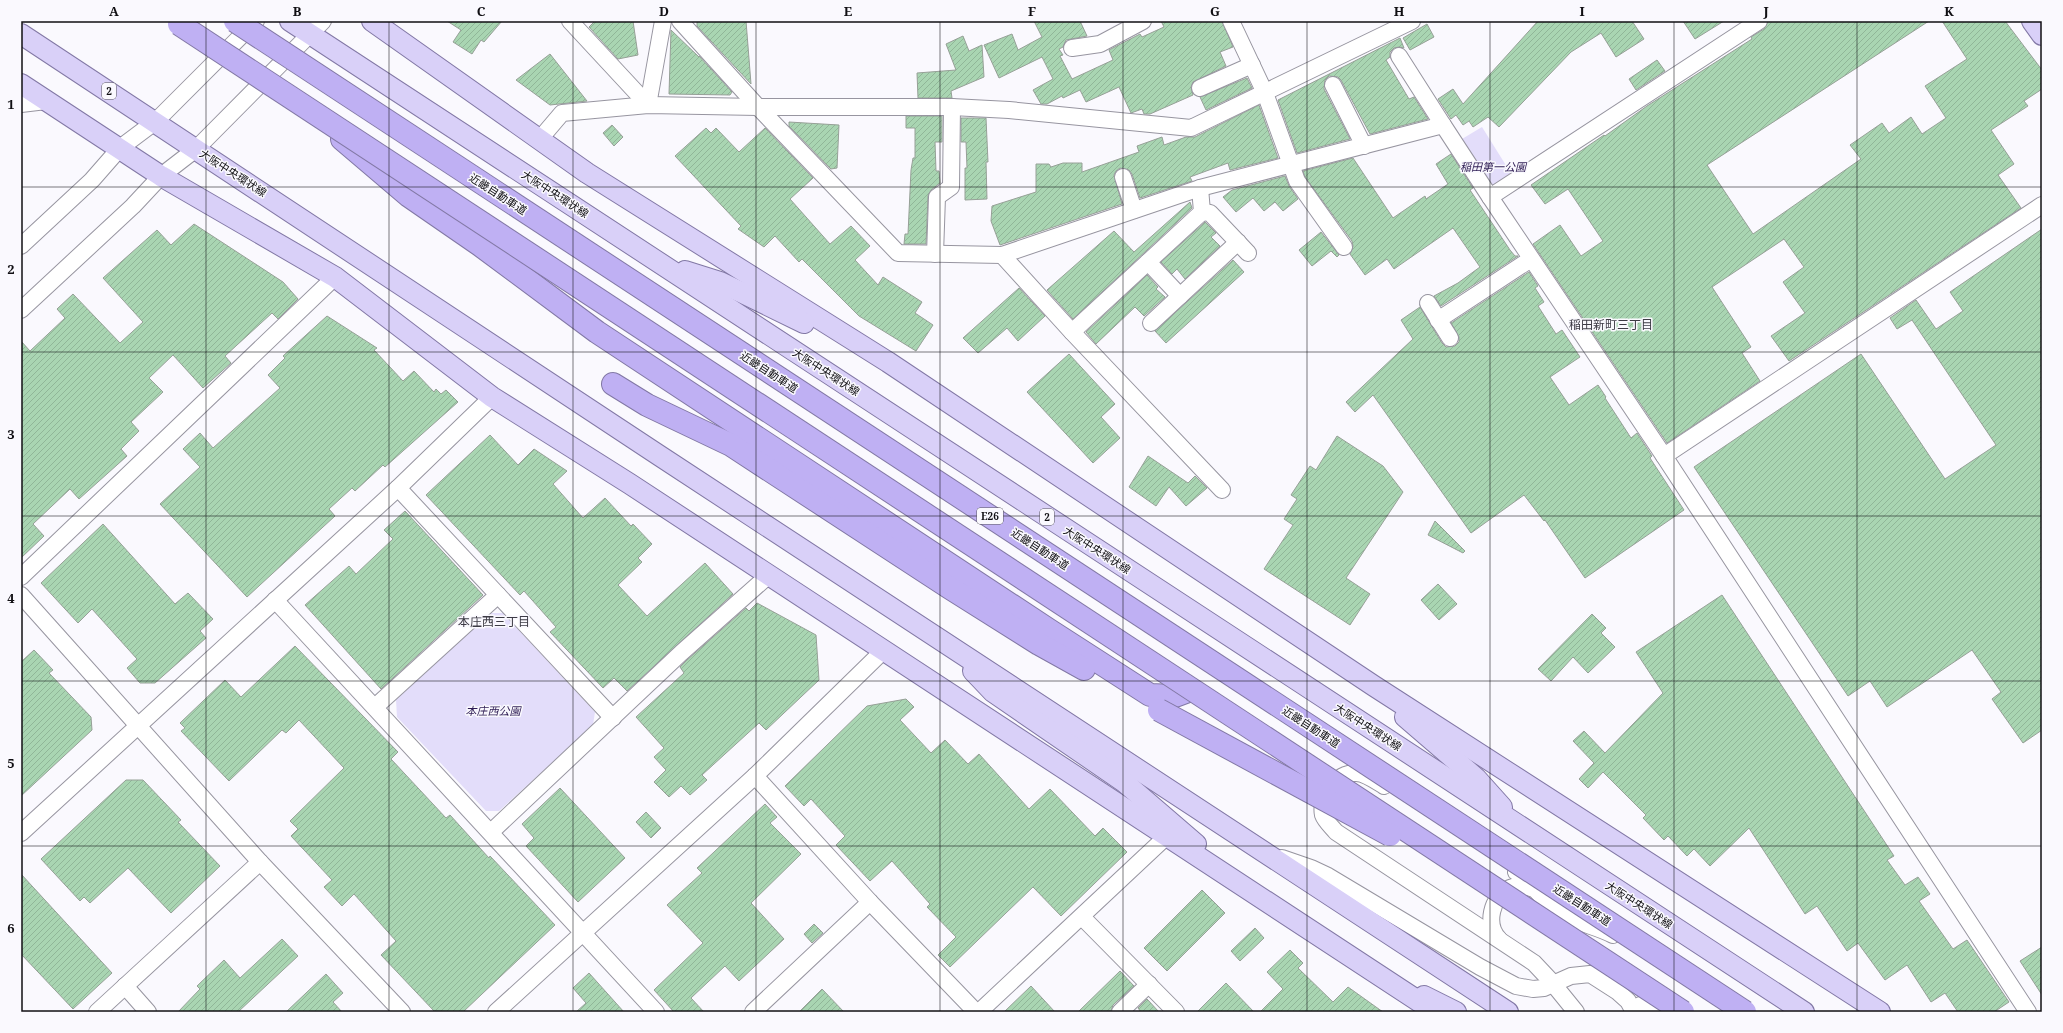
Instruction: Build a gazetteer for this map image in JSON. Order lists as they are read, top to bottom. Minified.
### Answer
{"streets":{"highway":["近畿自動車道","E26"],"main road":["2","大阪中央環状線"]},"districts":["稲田新町三丁目","本庄西三丁目"],"parks":["稲田第一公園","本庄西公園"],"grid":{"columns":["A","B","C","D","E","F","G","H","I","J","K"],"rows":["1","2","3","4","5","6"]}}
